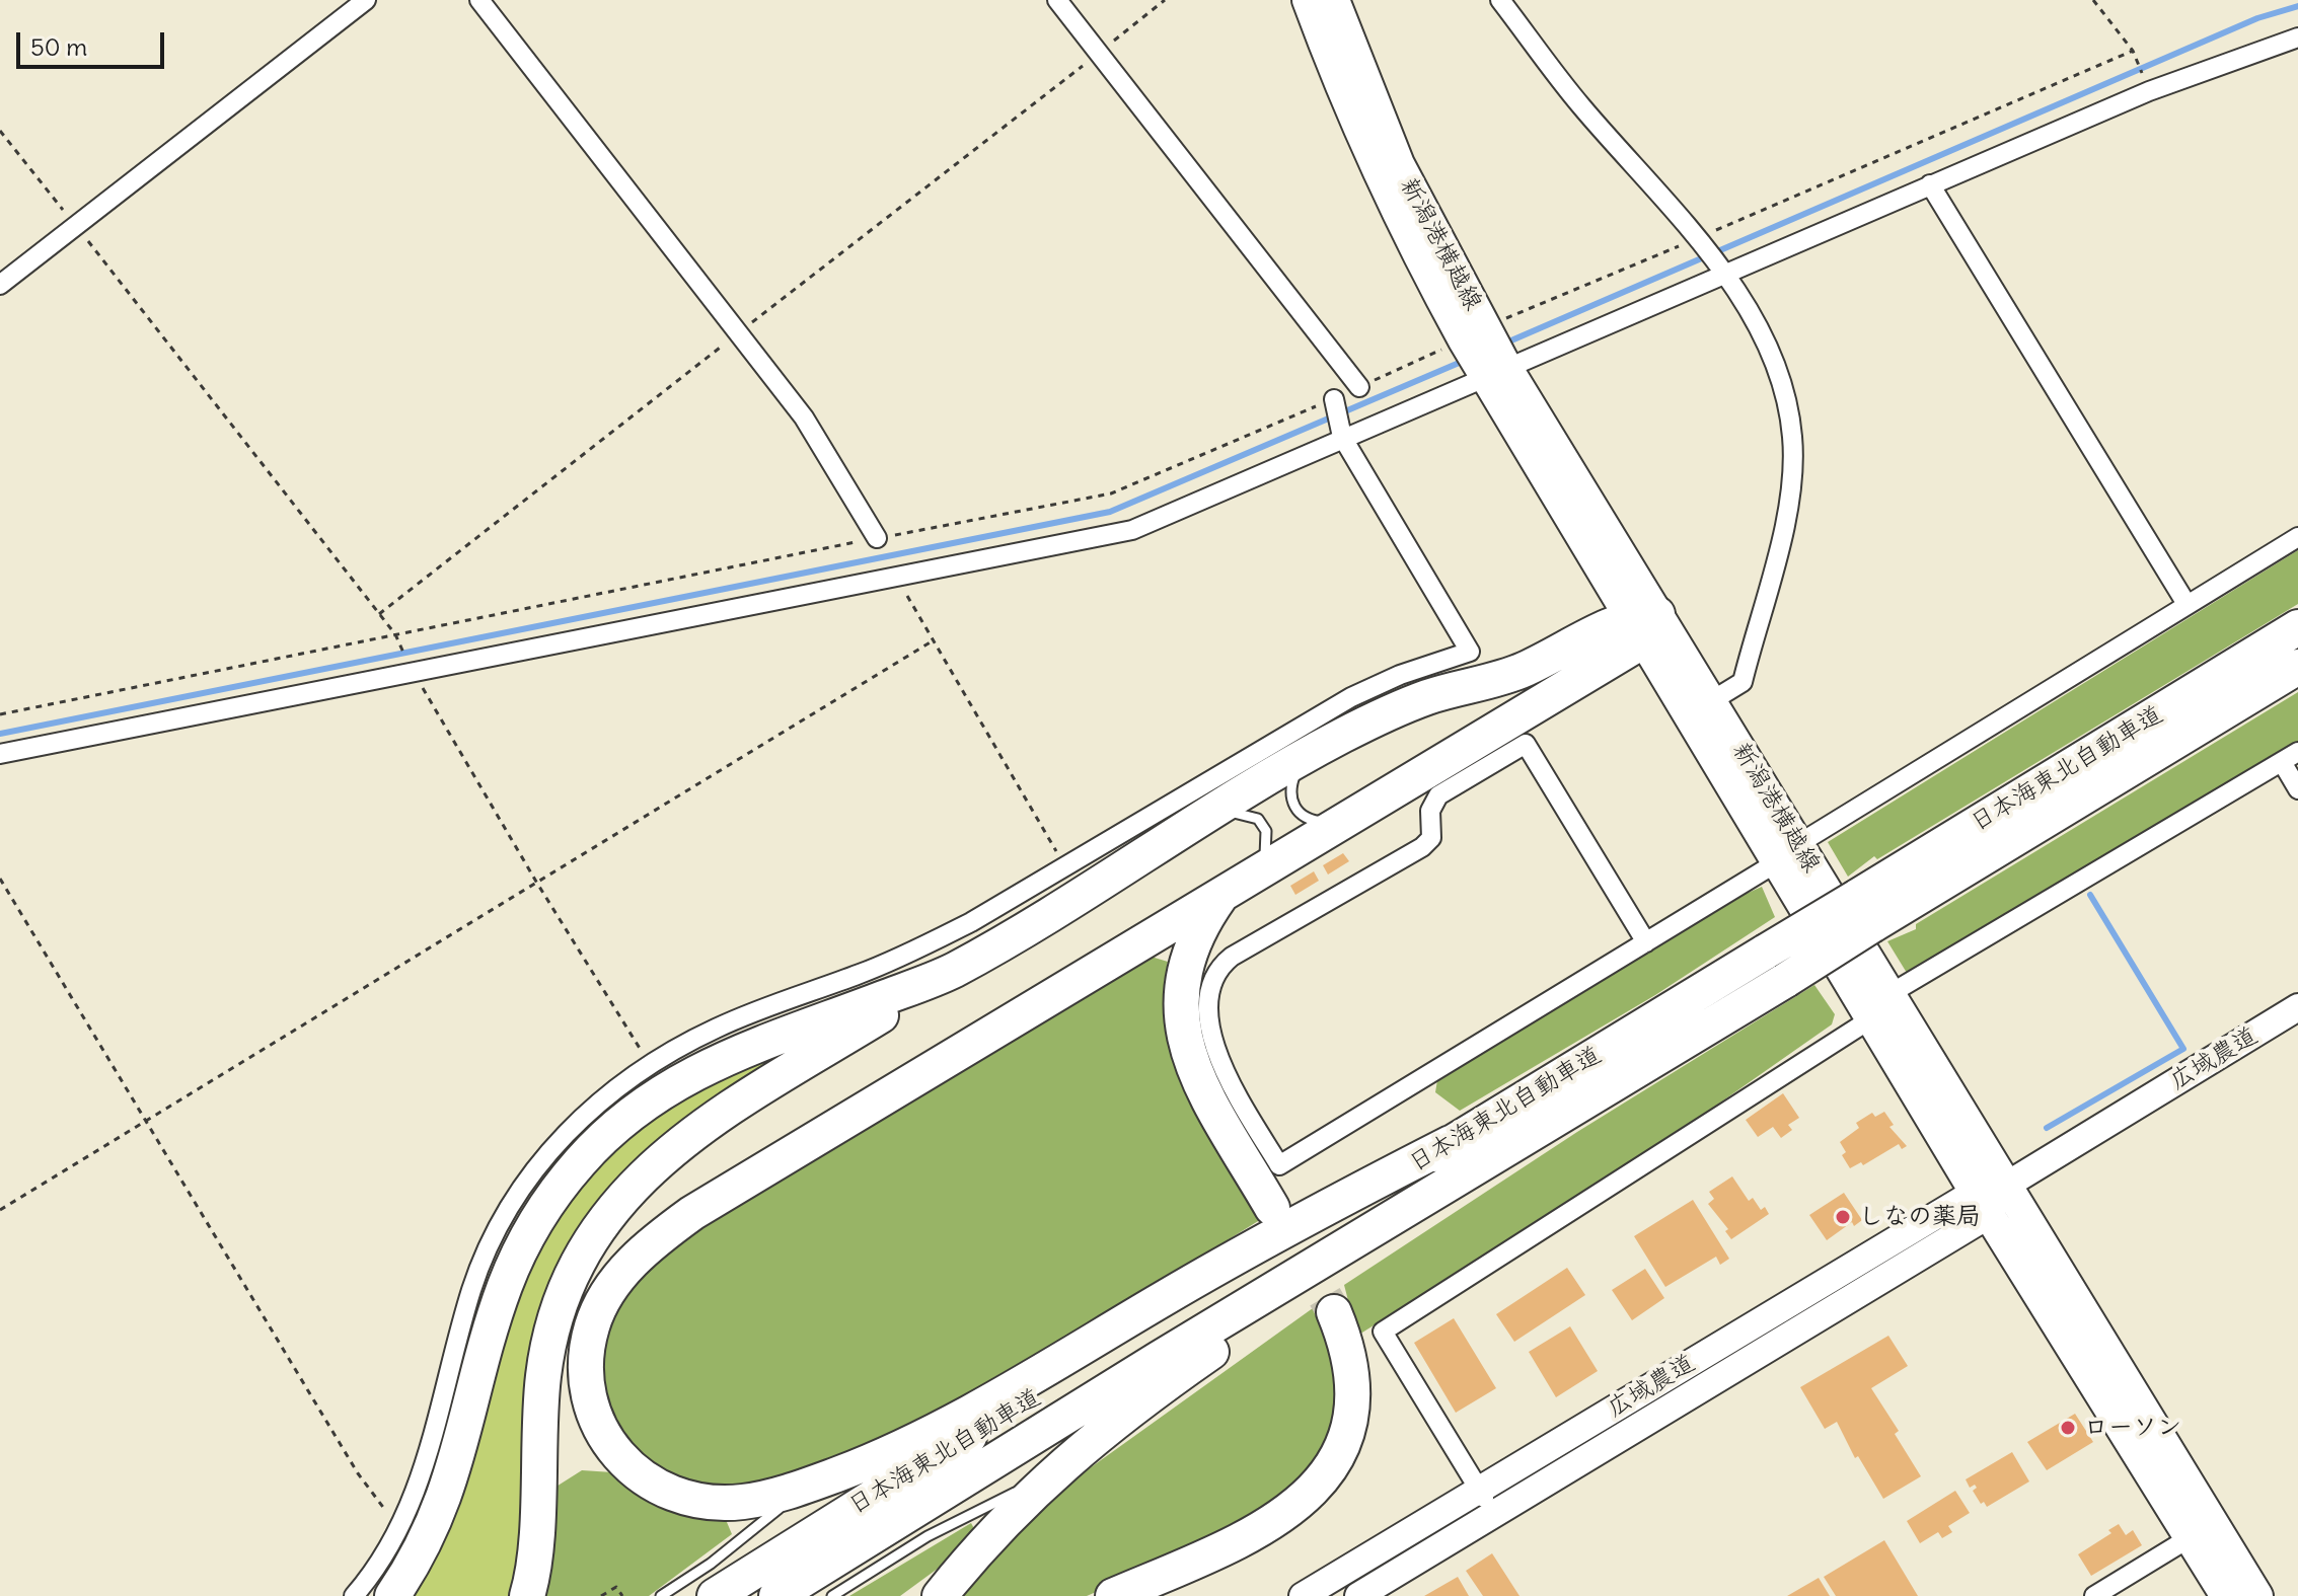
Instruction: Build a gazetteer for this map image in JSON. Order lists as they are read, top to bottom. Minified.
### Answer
{"streets":{"highway":["日本海東北自動車道"],"main road":["新潟港横越線"],"street":["広域農道"]},"crossings":[["新潟港横越線","広域農道"]],"places":["しなの薬局","ローソン"],"scale_bar":"50 m"}
